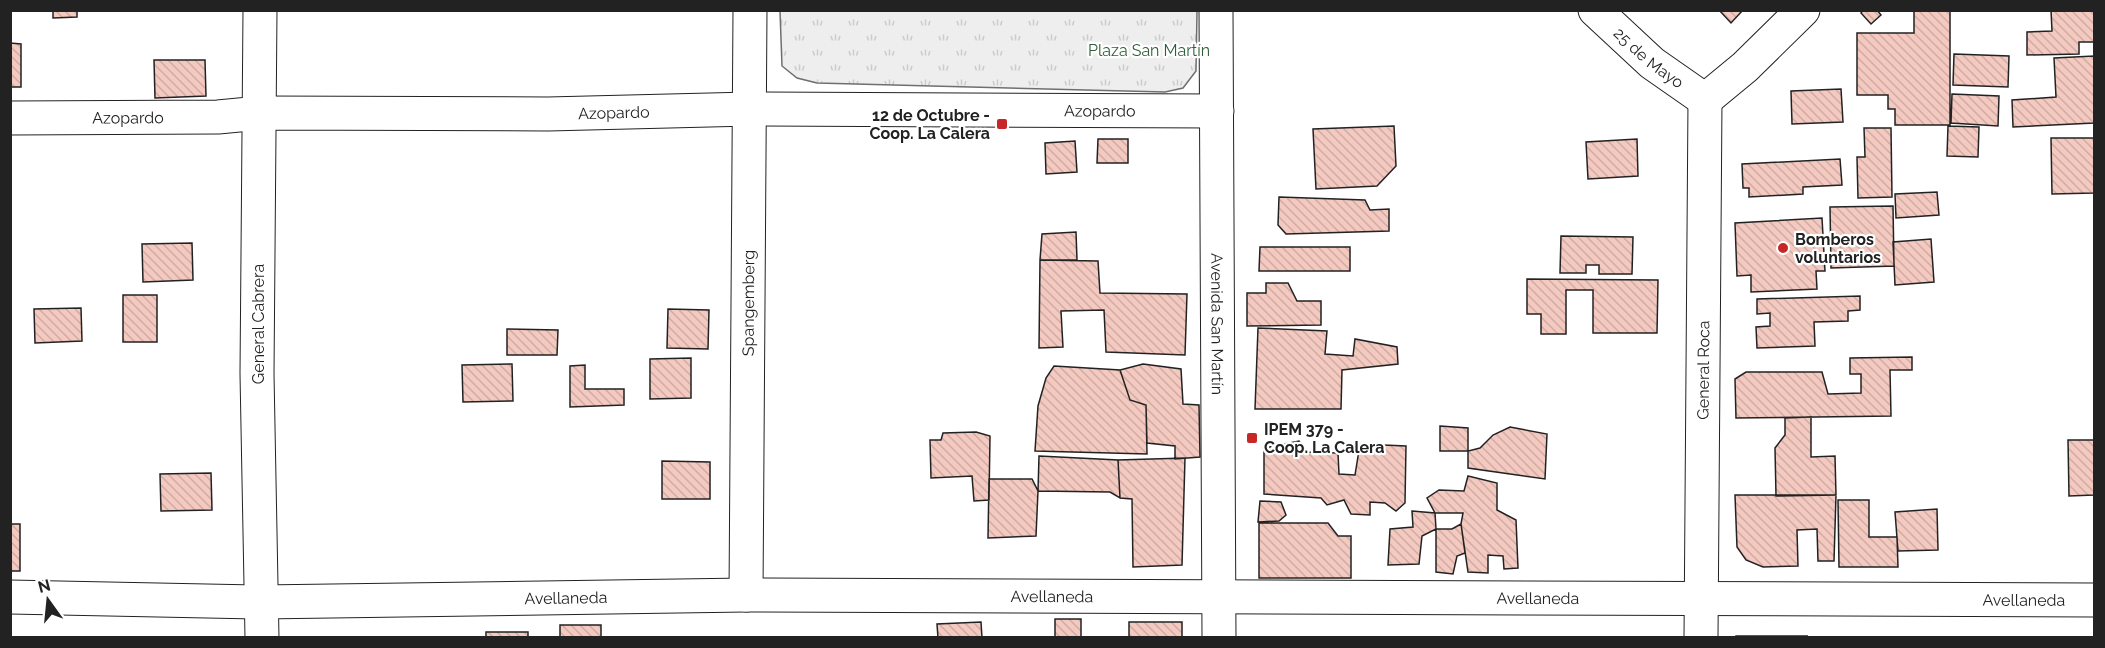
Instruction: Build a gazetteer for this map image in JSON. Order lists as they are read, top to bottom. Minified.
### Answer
{"streets":{"street":["25 de Mayo","Azopardo","Spangemberg","General Cabrera","Avenida San Martín","General Roca","Avellaneda"]},"crossings":[["25 de Mayo","General Roca"],["Azopardo","Spangemberg"],["Azopardo","General Cabrera"],["Azopardo","Avenida San Martín"],["Spangemberg","Avellaneda"],["General Cabrera","Avellaneda"],["Avenida San Martín","Avellaneda"],["General Roca","Avellaneda"]],"parks":["Plaza San Martín"],"places":{"transit":["12 de Octubre - Coop. La Calera","IPEM 379 - Coop. La Calera"],"other":["Bomberos voluntarios"]},"north":"top"}
